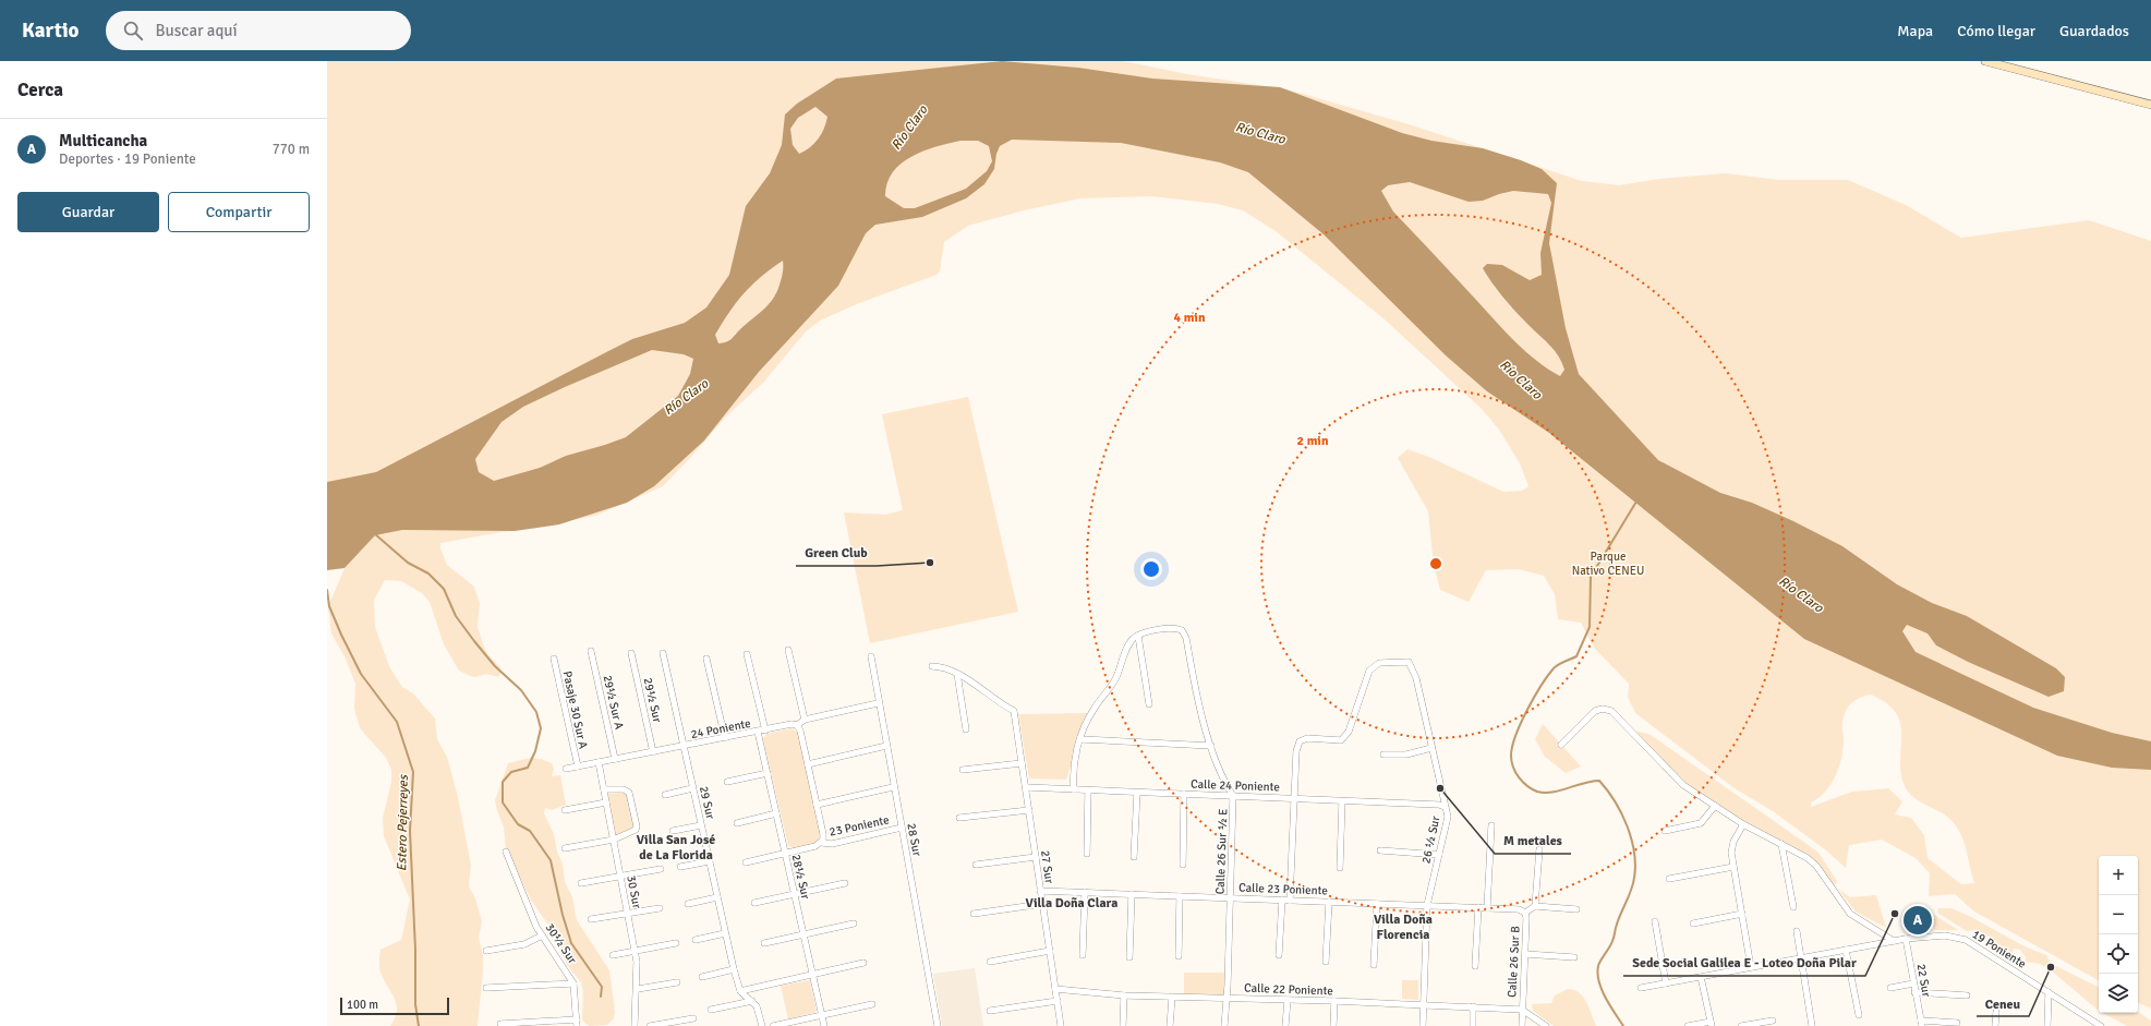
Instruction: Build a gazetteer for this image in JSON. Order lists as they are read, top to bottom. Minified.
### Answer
{"streets":{"street":["29½ Sur","29½ Sur A","Pasaje 30 Sur A","24 Poniente","Calle 24 Poniente","29 Sur","23 Poniente","28 Sur","26 ½ Sur","Calle 26 Sur ½ E","27 Sur","28½ Sur","Calle 23 Poniente","30 Sur","30½ Sur","19 Poniente","Calle 26 Sur B","22 Sur","Calle 22 Poniente"]},"crossings":[["29½ Sur","24 Poniente"],["29½ Sur A","24 Poniente"],["Pasaje 30 Sur A","24 Poniente"],["24 Poniente","29 Sur"],["24 Poniente","28 Sur"],["24 Poniente","28½ Sur"],["24 Poniente","30 Sur"],["Calle 24 Poniente","26 ½ Sur"],["Calle 24 Poniente","Calle 26 Sur ½ E"],["Calle 24 Poniente","27 Sur"],["23 Poniente","28 Sur"],["23 Poniente","28½ Sur"],["26 ½ Sur","Calle 23 Poniente"],["26 ½ Sur","Calle 22 Poniente"],["Calle 26 Sur ½ E","Calle 23 Poniente"],["Calle 26 Sur ½ E","Calle 22 Poniente"],["27 Sur","Calle 23 Poniente"],["27 Sur","Calle 22 Poniente"],["Calle 23 Poniente","Calle 26 Sur B"],["19 Poniente","22 Sur"],["Calle 26 Sur B","Calle 22 Poniente"]],"districts":["Villa San José de La Florida","Villa Doña Clara","Villa Doña Florencia"],"water":["Río Claro","Estero Pejerreyes"],"parks":["Parque Nativo CENEU"],"places":["Green Club","M metales","Sede Social Galilea E - Loteo Doña Pilar","Ceneu"],"scale_bar":"100 m","page":{"header":"Kartio","search":"Buscar aquí","nav":["Mapa","Cómo llegar","Guardados"],"heading":"Cerca","list":[{"mark":"A","name":"Multicancha","note":"Deportes · 19 Poniente","value":"770 m"}],"buttons":["Guardar","Compartir"],"map_buttons":["+","−"],"pins":"A","scale":"100 m"},"rings":["4 min","2 min"]}
